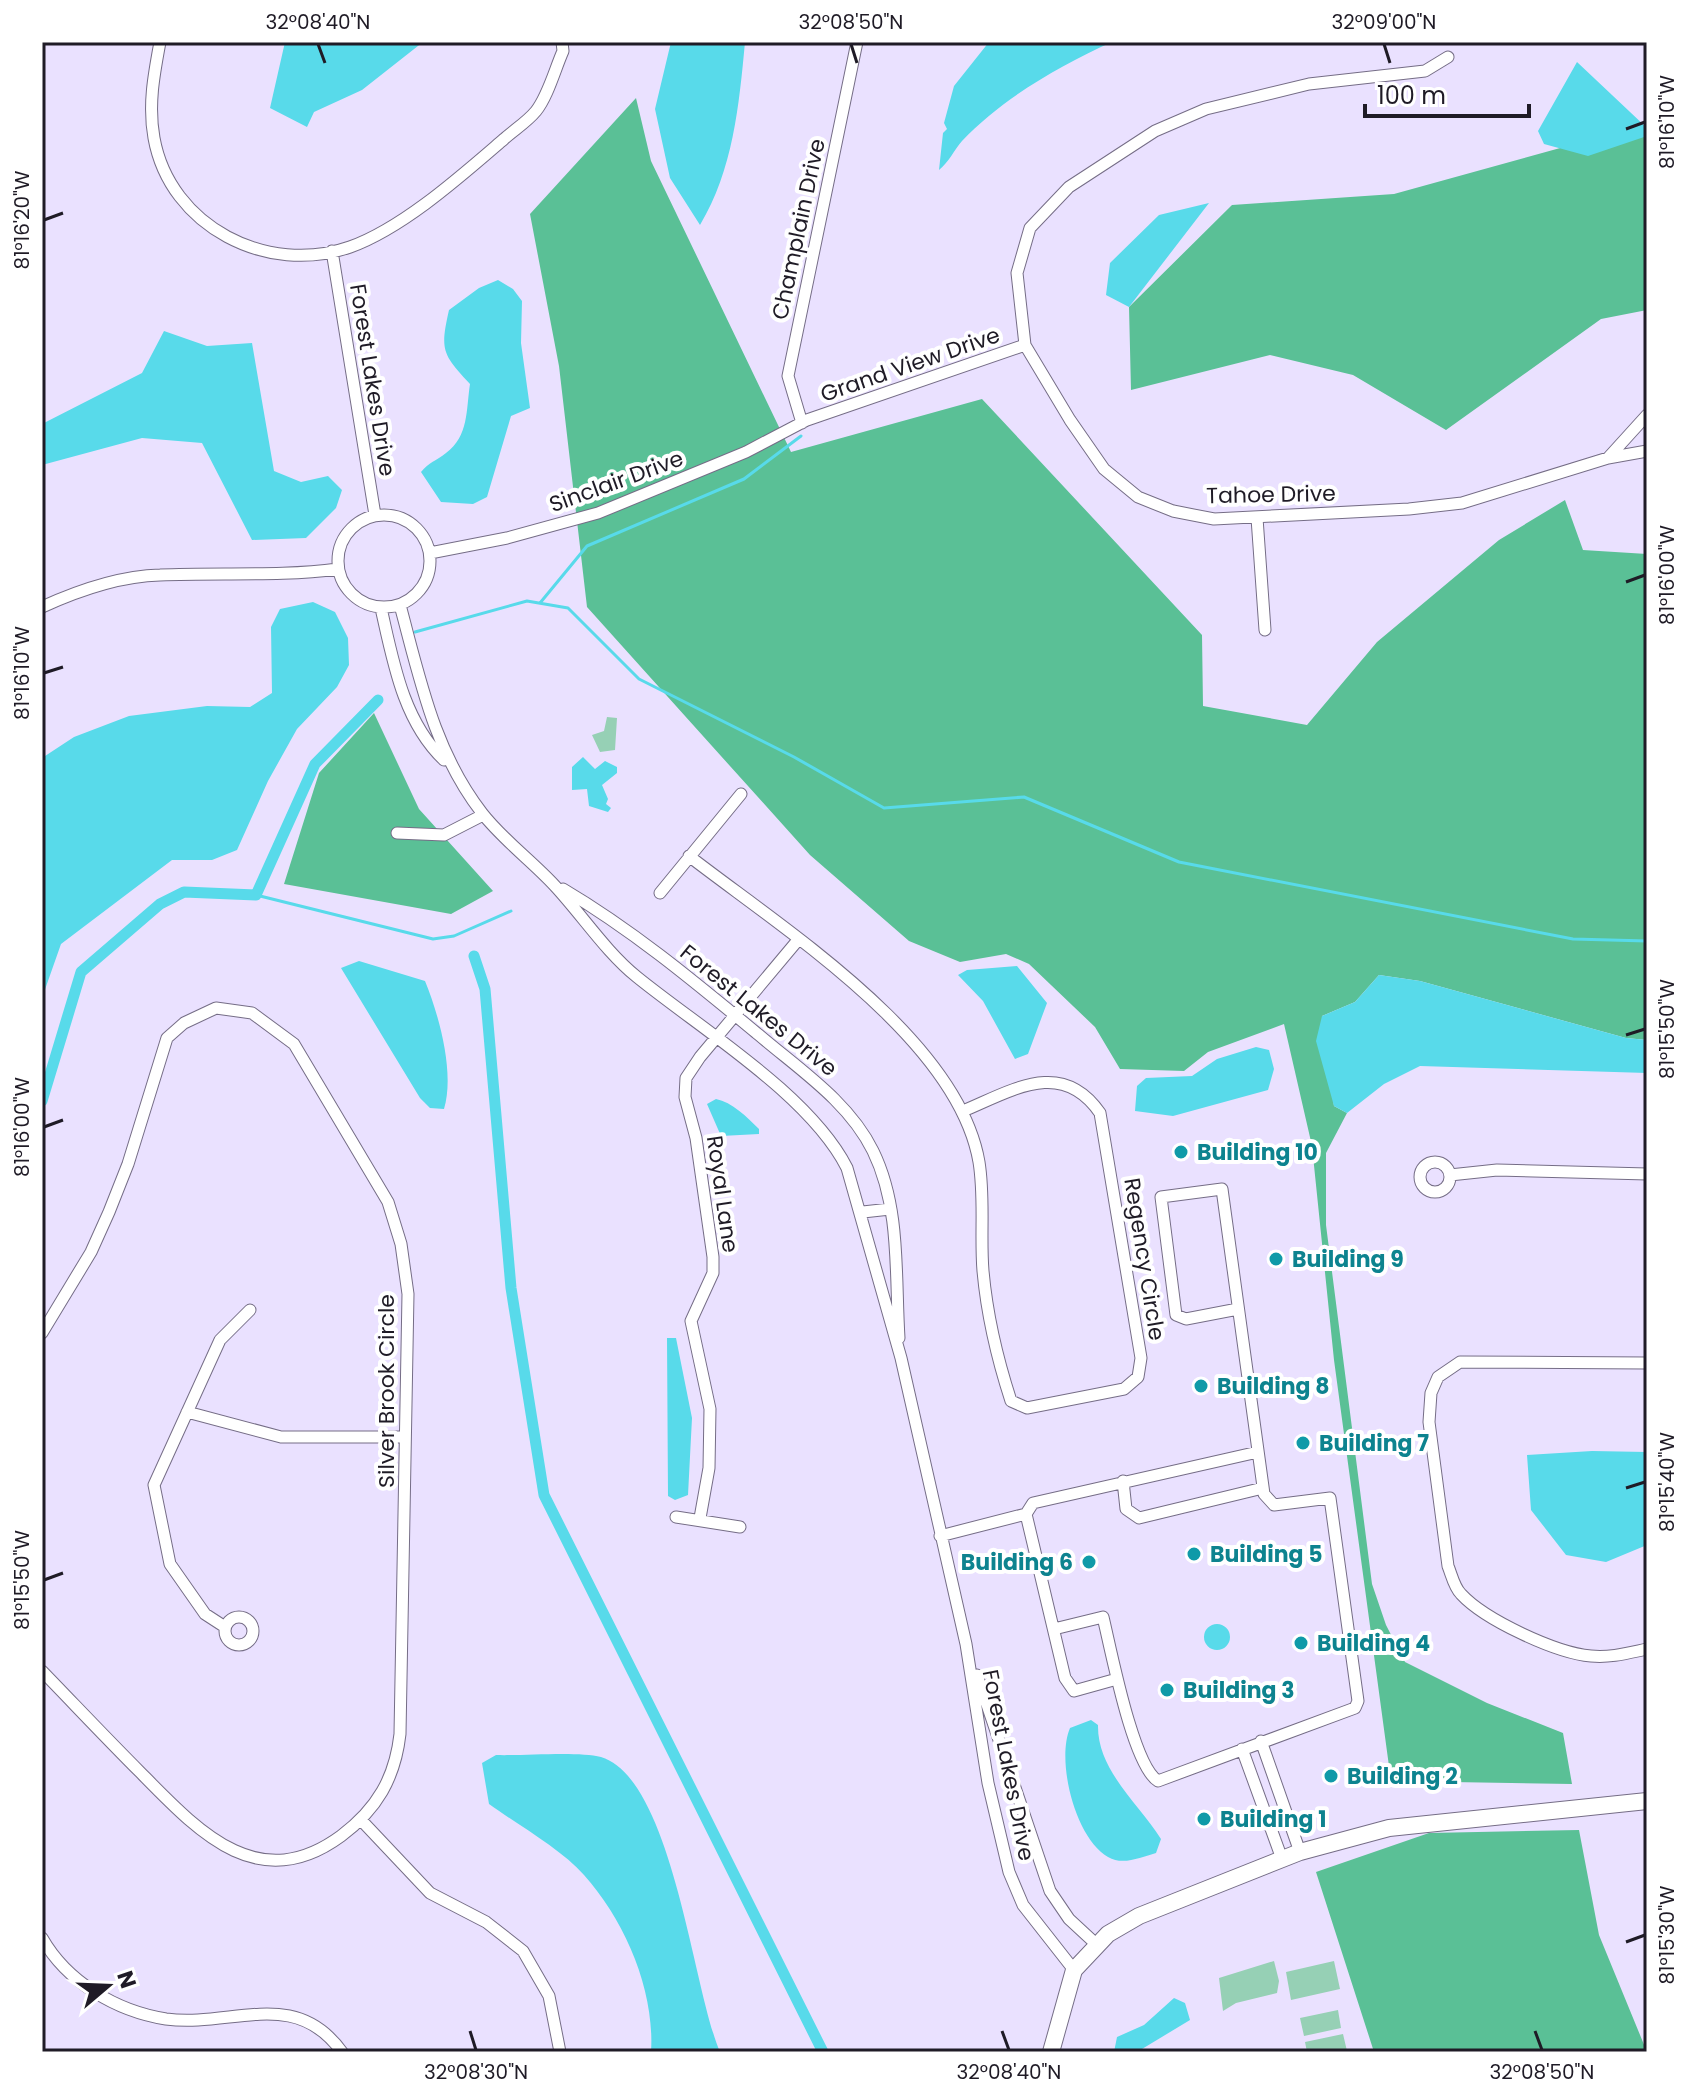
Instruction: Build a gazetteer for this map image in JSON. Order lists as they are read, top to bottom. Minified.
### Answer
{"streets":{"street":["Champlain Drive","Grand View Drive","Forest Lakes Drive","Sinclair Drive","Tahoe Drive","Royal Lane","Regency Circle","Silver Brook Circle"]},"crossings":[["Champlain Drive","Grand View Drive"],["Champlain Drive","Sinclair Drive"],["Grand View Drive","Sinclair Drive"],["Grand View Drive","Tahoe Drive"],["Forest Lakes Drive","Sinclair Drive"],["Forest Lakes Drive","Royal Lane"],["Royal Lane","Regency Circle"]],"places":["Building 10","Building 9","Building 8","Building 7","Building 5","Building 6","Building 4","Building 3","Building 2","Building 1"],"scale_bar":"100 m","north":"right","coordinates":["32°08'40\"N","32°08'50\"N","32°09'00\"N","81°16'10\"W","81°16'20\"W","81°16'00\"W","81°15'50\"W","81°15'40\"W","81°15'30\"W","32°08'30\"N"]}
